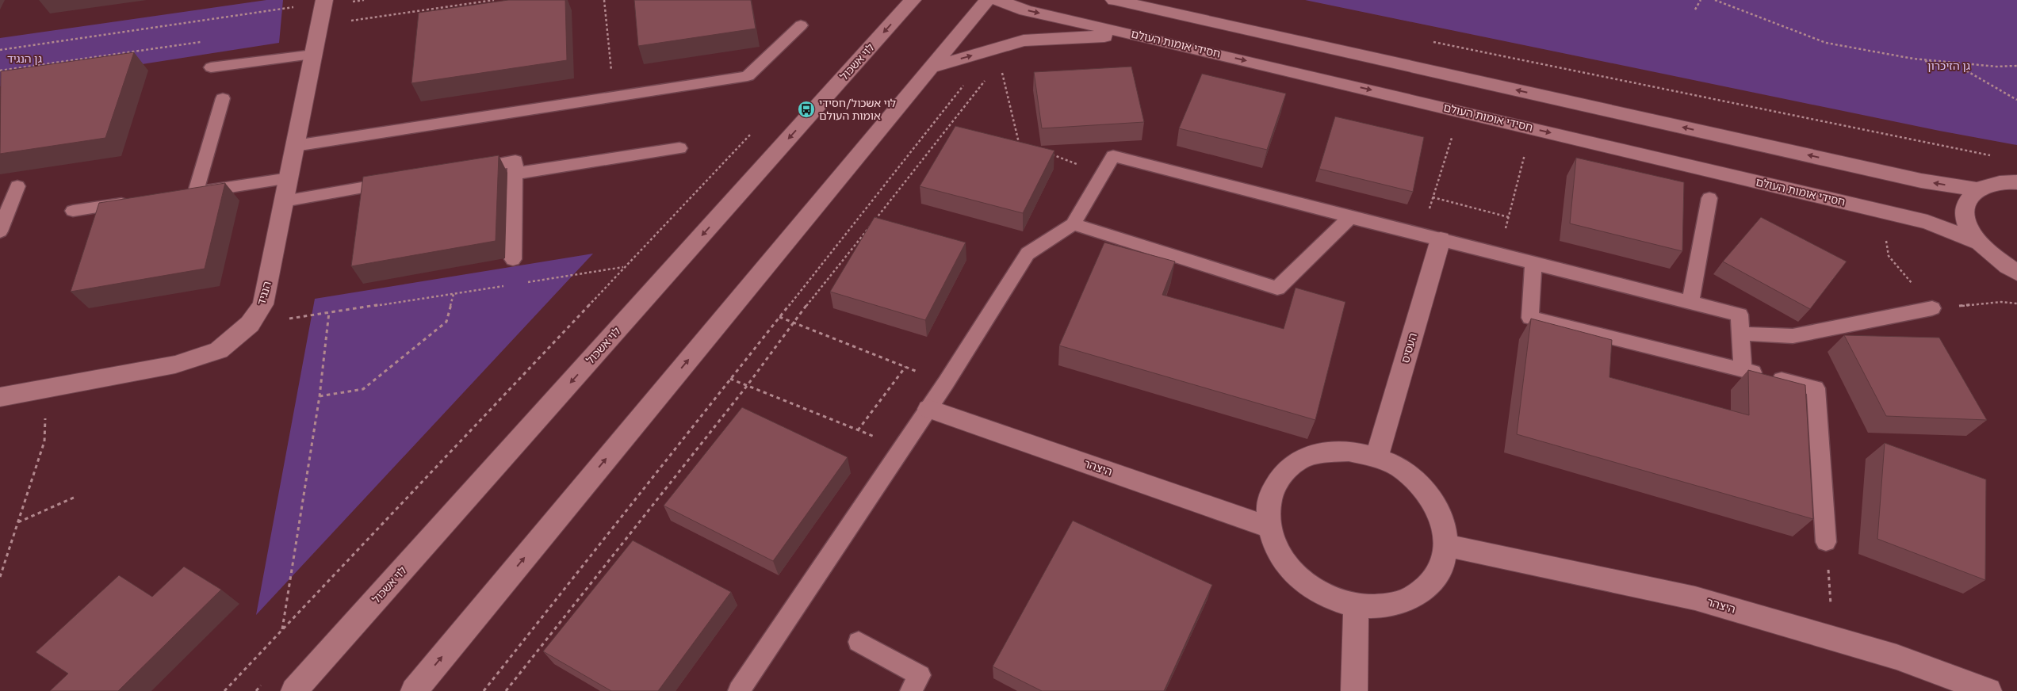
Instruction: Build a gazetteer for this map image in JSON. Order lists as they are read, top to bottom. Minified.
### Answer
{"streets":{"street":["חסידי אומות העולם","לוי אשכול","הנגיד","העסיס","היצהר"]},"parks":["גן הנגיד","גן הזיכרון"],"places":{"bus stop":["לוי אשכול/חסידי אומות העולם"]}}
